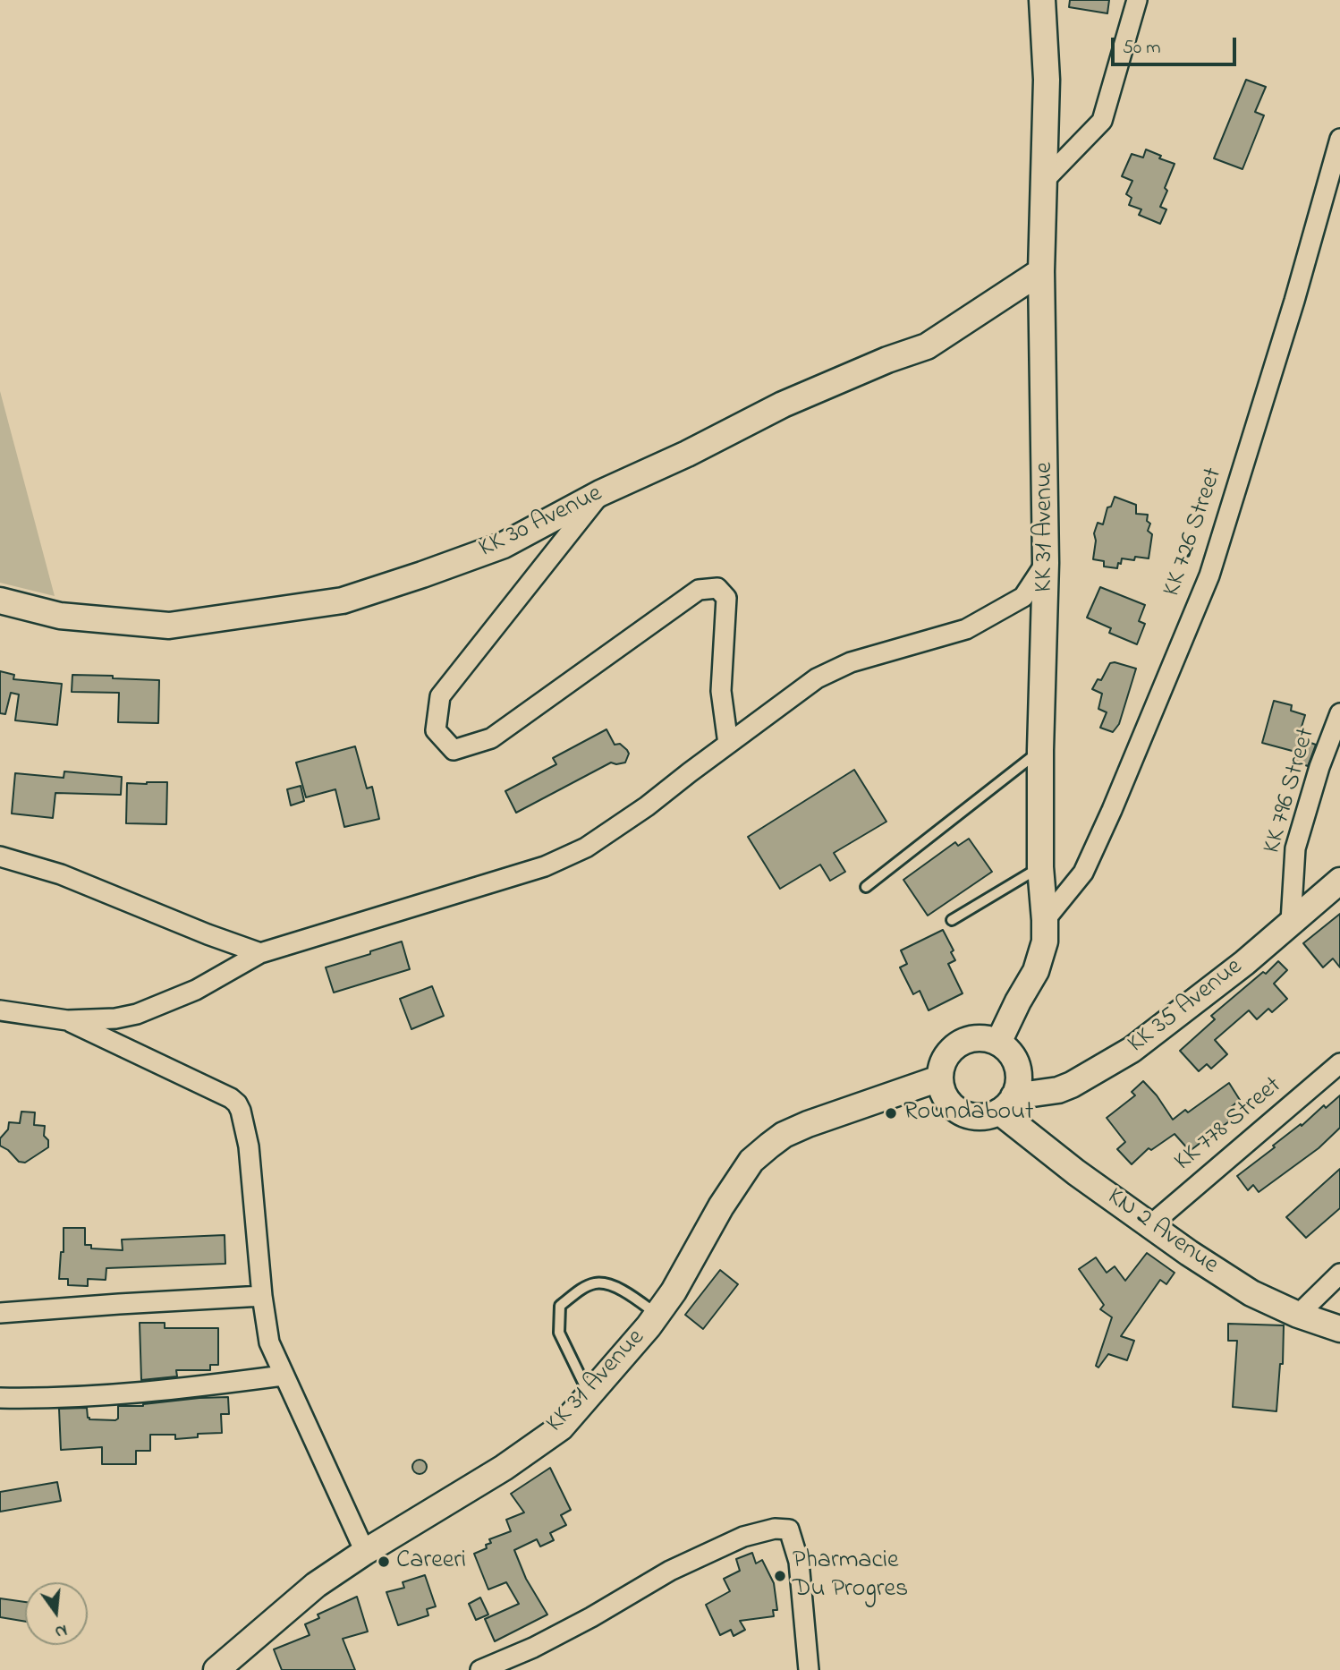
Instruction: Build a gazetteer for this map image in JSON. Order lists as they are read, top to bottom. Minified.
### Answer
{"streets":{"main road":["KK 30 Avenue","KK 31 Avenue","KK 35 Avenue","KN 2 Avenue"],"street":["KK 726 Street","KK 796 Street","KK 778 Street"]},"crossings":[["KK 30 Avenue","KK 31 Avenue"],["KK 31 Avenue","KK 726 Street"],["KK 31 Avenue","KK 35 Avenue"],["KK 31 Avenue","KN 2 Avenue"],["KK 796 Street","KK 35 Avenue"],["KK 35 Avenue","KN 2 Avenue"],["KK 778 Street","KN 2 Avenue"]],"places":["Roundabout","Careeri","Pharmacie Du Progres"],"scale_bar":"50 m","north":"bottom"}
